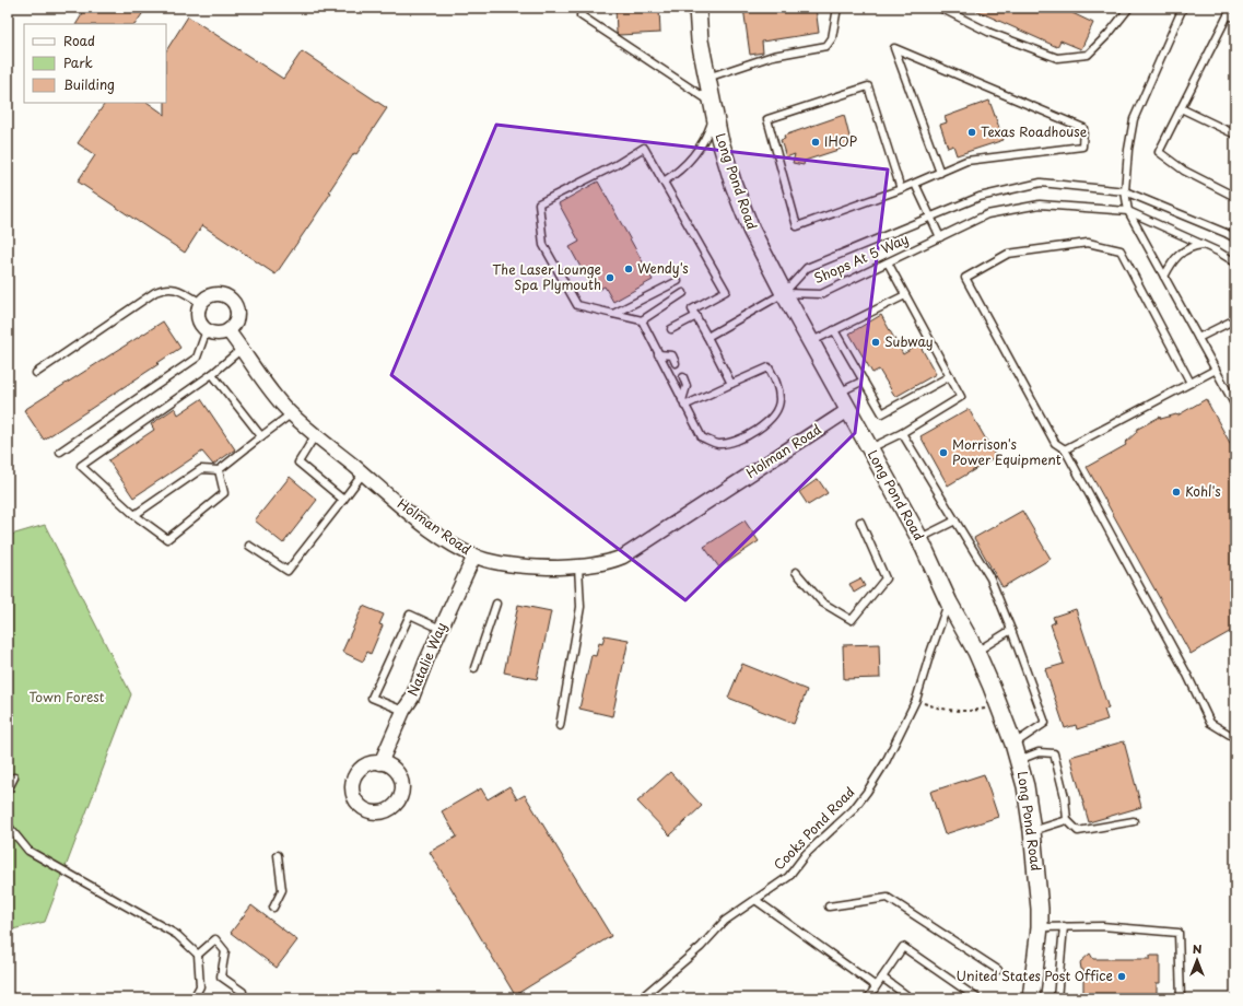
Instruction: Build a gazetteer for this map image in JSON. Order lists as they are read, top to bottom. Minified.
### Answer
{"streets":{"street":["Long Pond Road","Holman Road","Natalie Way"],"lane":["Shops At 5 Way","Cooks Pond Road"]},"crossings":[["Long Pond Road","Shops At 5 Way"],["Long Pond Road","Holman Road"],["Long Pond Road","Cooks Pond Road"],["Holman Road","Natalie Way"]],"parks":["Town Forest"],"places":["Texas Roadhouse","IHOP","Wendy's","The Laser Lounge Spa Plymouth","Subway","Morrison's Power Equipment","Kohl's","United States Post Office"],"legend":["Road","Park","Building"],"north":"top"}
